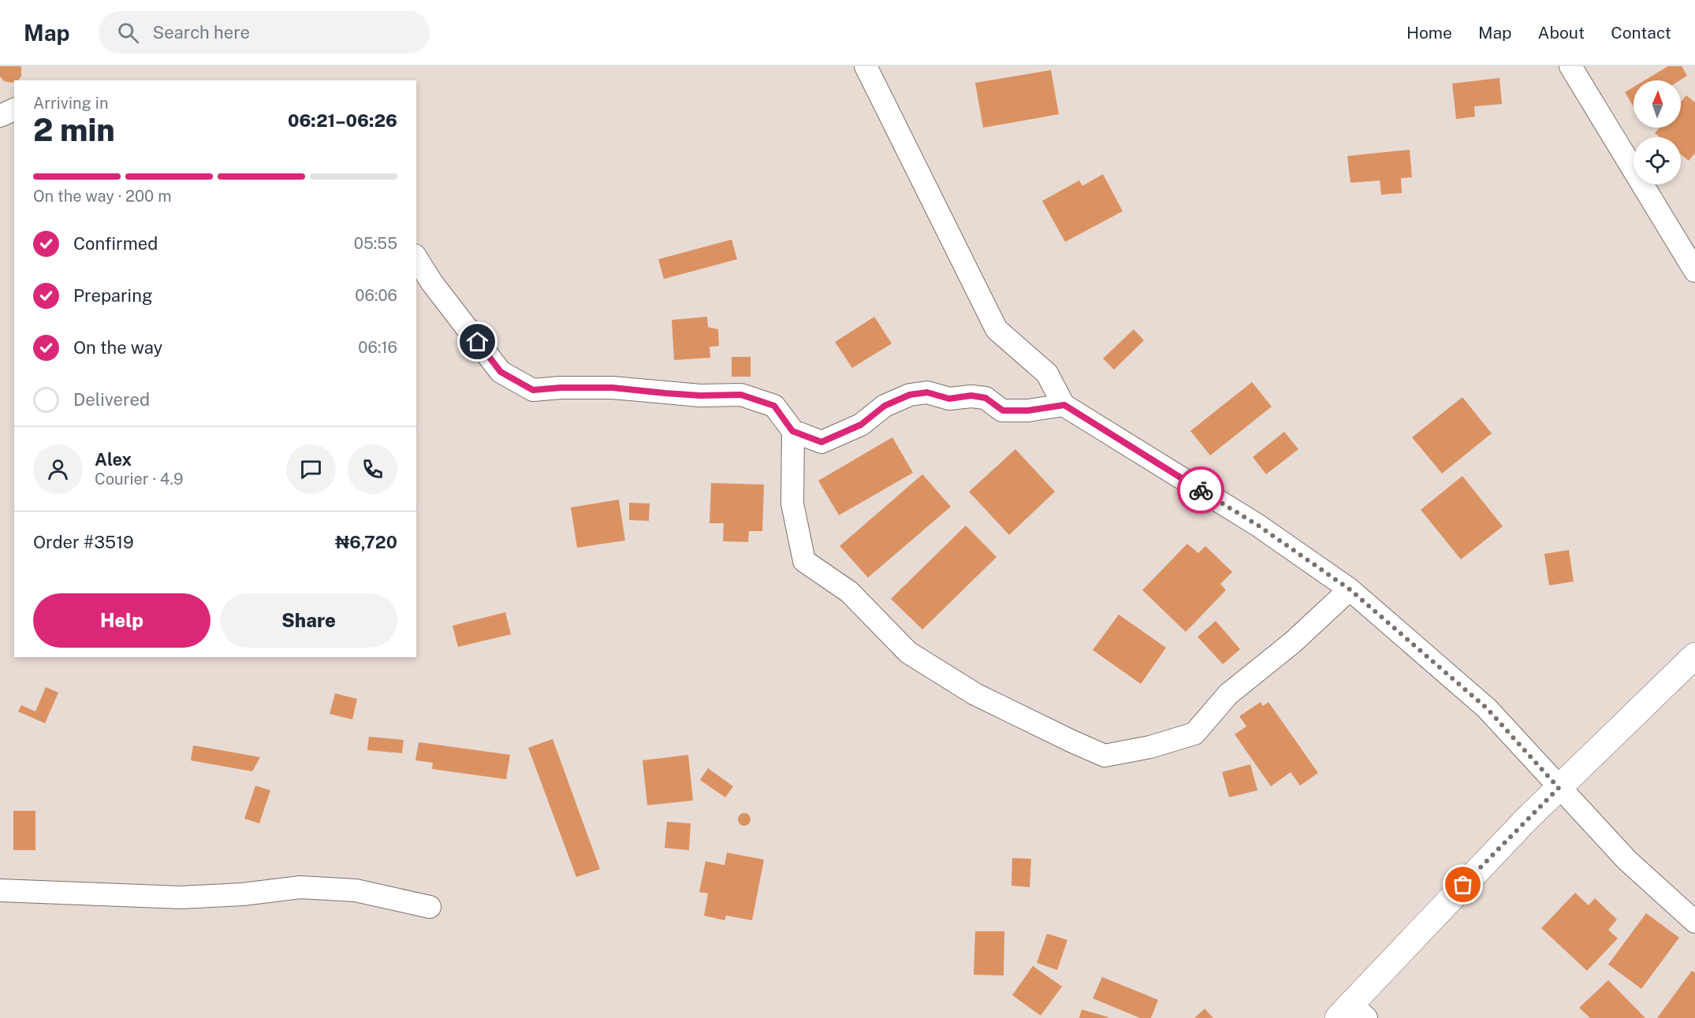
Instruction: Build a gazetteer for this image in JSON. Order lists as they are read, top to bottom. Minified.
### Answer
{"north":"top","page":{"header":"Map","search":"Search here","nav":["Home","Map","About","Contact"],"heading":["2 min","Arriving in","06:21–06:26"],"panel":["Alex","Courier · 4.9","Order #3519","₦6,720"],"bar":"On the way · 200 m","list":[["Confirmed","05:55"],["Preparing","06:06"],["On the way","06:16"],"Delivered"],"buttons":["Help","Share"]}}
